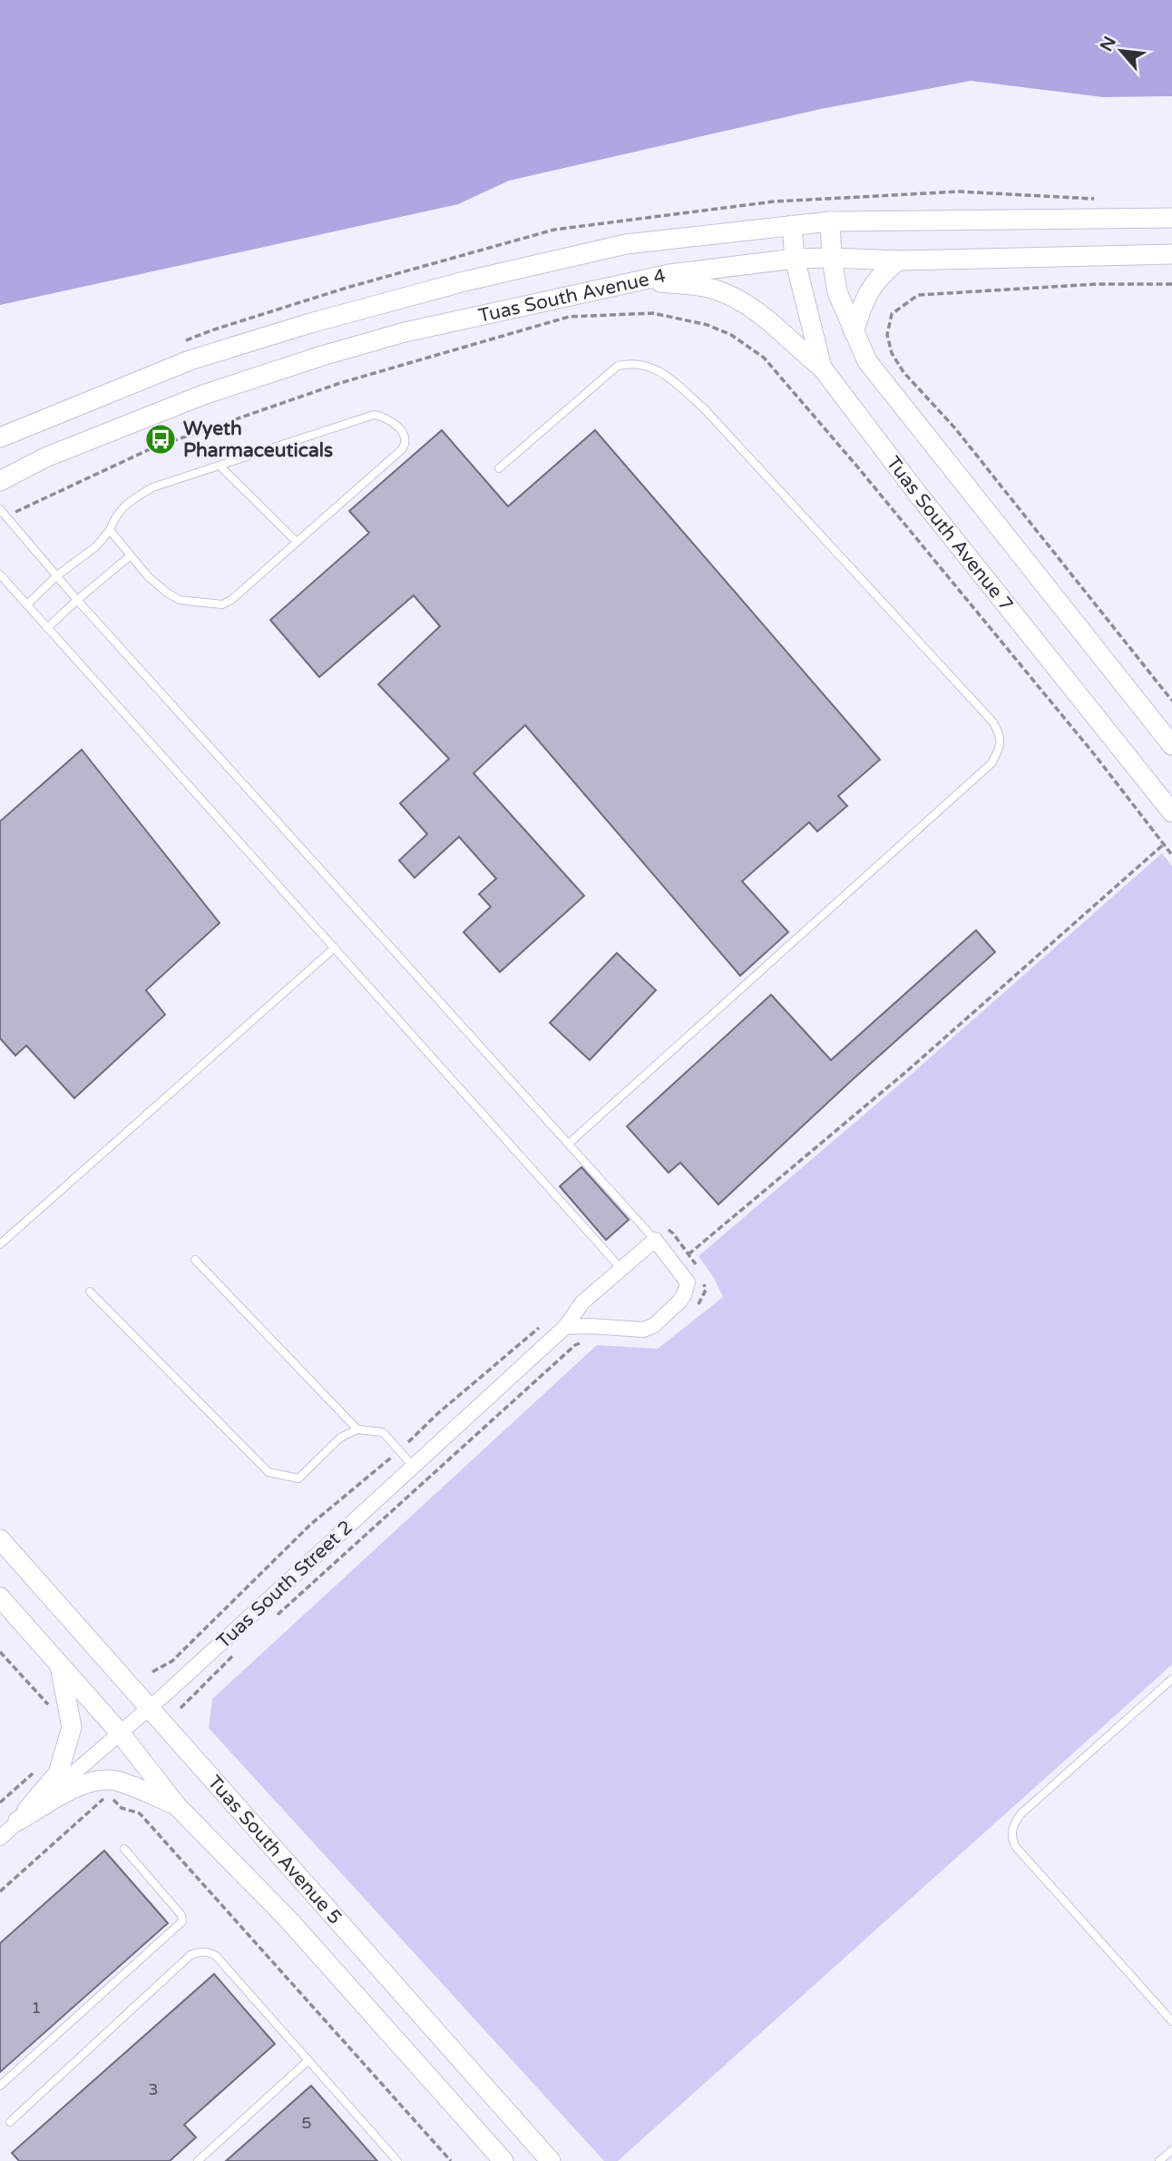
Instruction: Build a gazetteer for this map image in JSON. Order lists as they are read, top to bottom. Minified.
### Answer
{"streets":{"street":["Tuas South Avenue 4","Tuas South Avenue 7","Tuas South Street 2","Tuas South Avenue 5"]},"crossings":[["Tuas South Avenue 4","Tuas South Avenue 7"],["Tuas South Street 2","Tuas South Avenue 5"]],"places":{"bus stop":["Wyeth Pharmaceuticals"]},"house_numbers":["1","3","5"],"north":"top left"}
